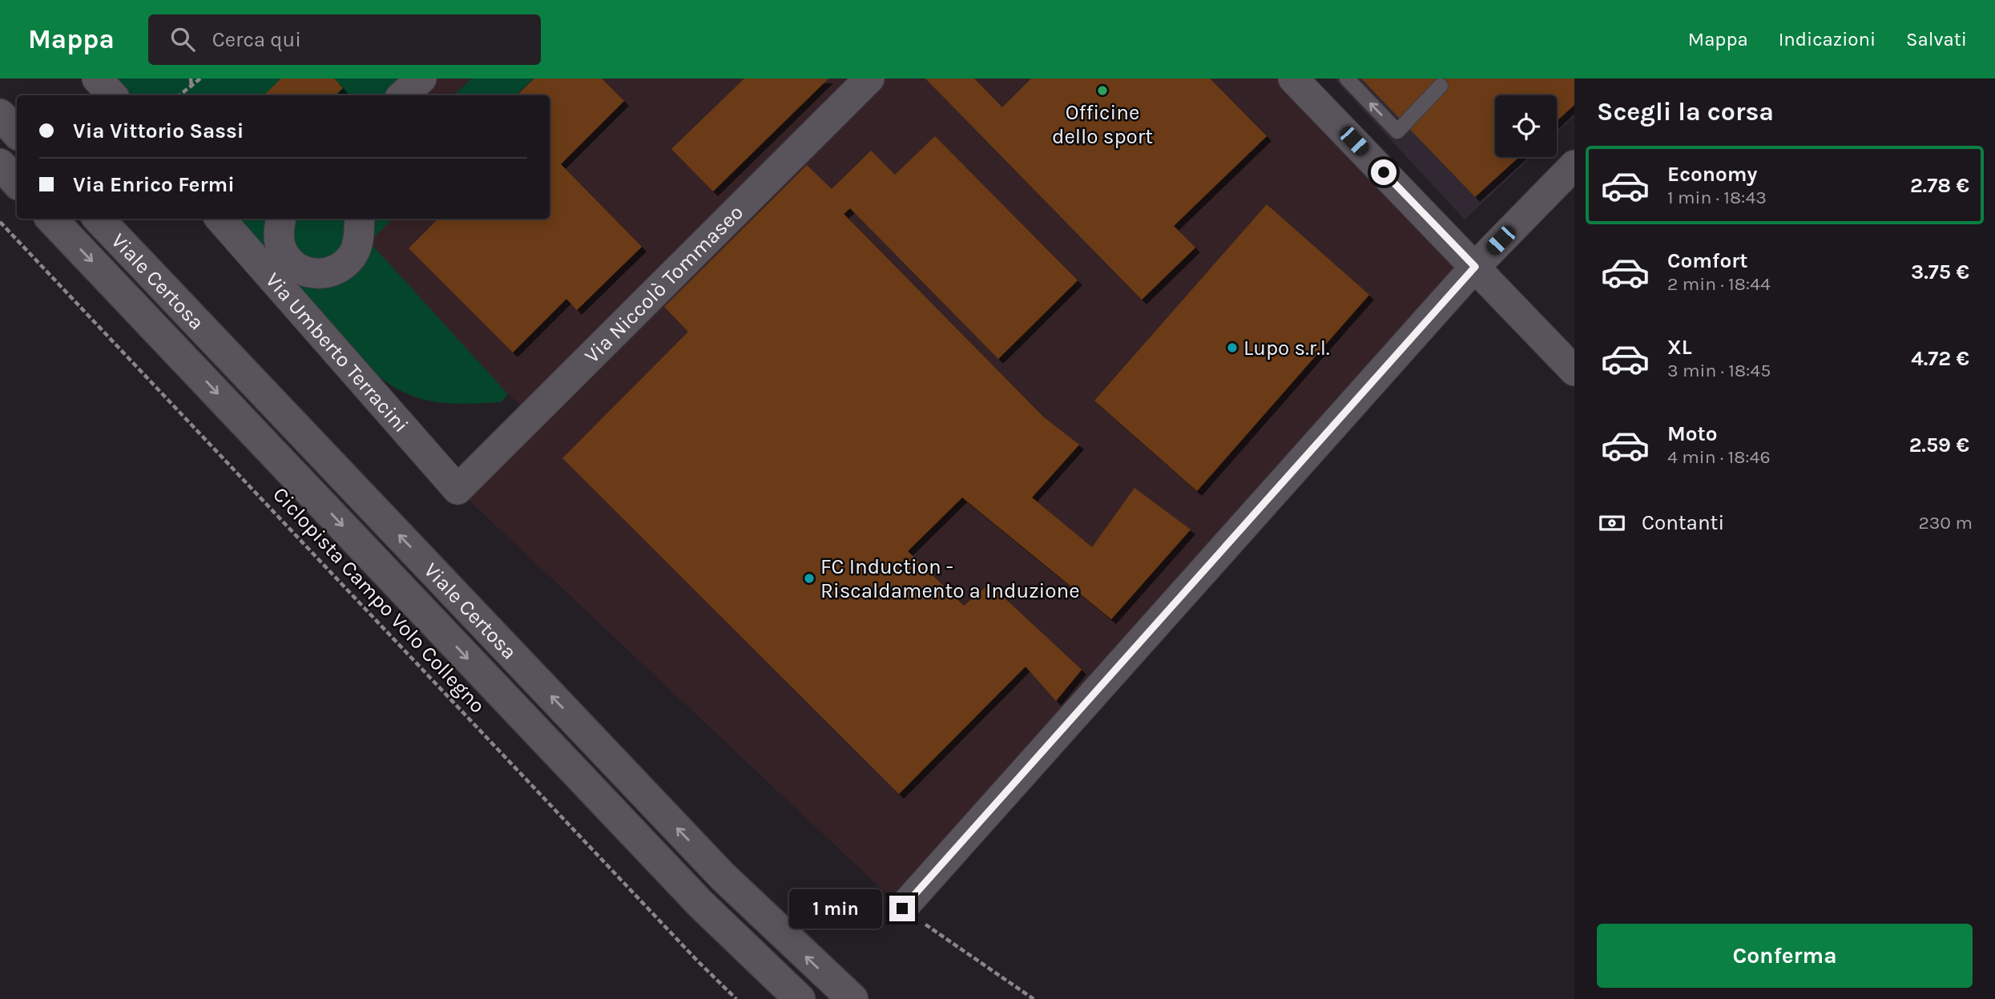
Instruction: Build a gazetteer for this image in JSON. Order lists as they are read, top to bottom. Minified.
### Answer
{"streets":{"main road":["Viale Certosa"],"street":["Via Niccolò Tommaseo","Via Umberto Terracini"],"path":["Ciclopista Campo Volo Collegno"]},"crossings":[["Via Niccolò Tommaseo","Via Umberto Terracini"]],"places":["Officine dello sport","Lupo s.r.l.","FC Induction - Riscaldamento a Induzione"],"page":{"header":"Mappa","search":"Cerca qui","nav":["Mappa","Indicazioni","Salvati"],"heading":"Scegli la corsa","banner":["Via Vittorio Sassi","Via Enrico Fermi"],"list":[{"name":"Economy","note":"1 min · 18:43","value":"2.78 €"},{"name":"Comfort","note":"2 min · 18:44","value":"3.75 €"},{"name":"XL","note":"3 min · 18:45","value":"4.72 €"},{"name":"Moto","note":"4 min · 18:46","value":"2.59 €"}],"pay":["Contanti","230 m"],"bubble":"1 min","buttons":"Conferma"}}
